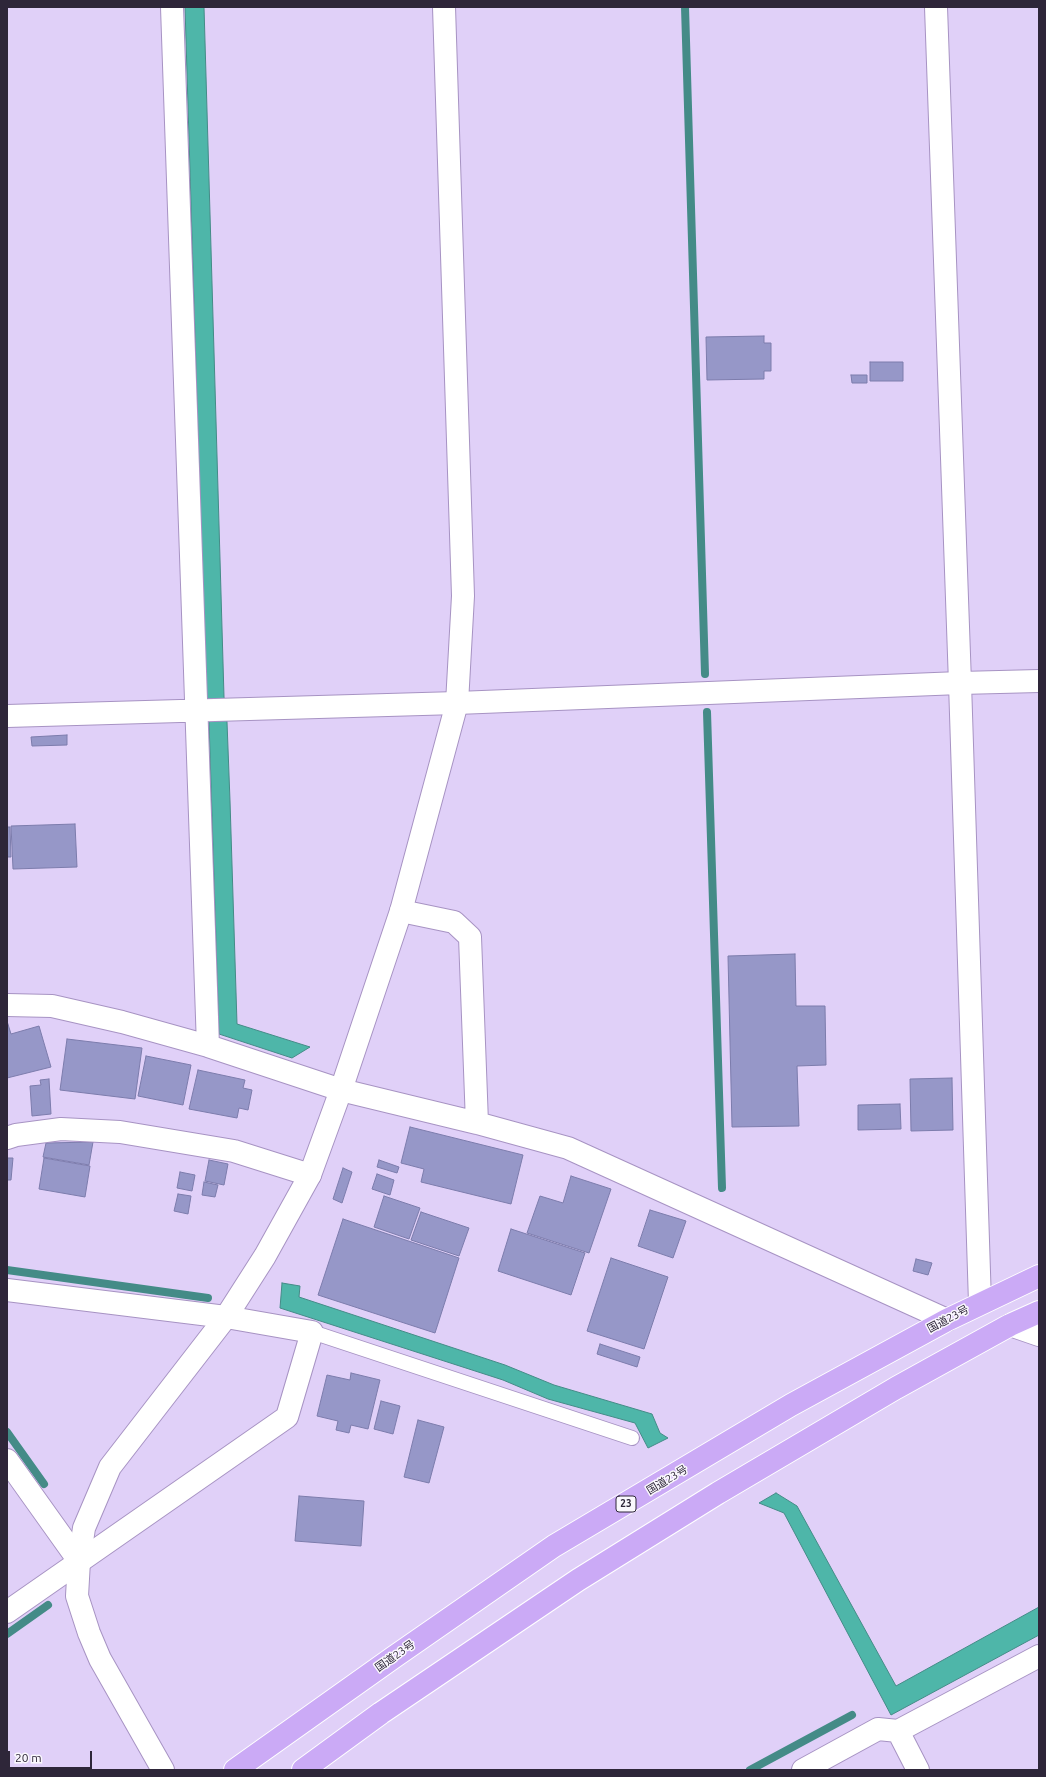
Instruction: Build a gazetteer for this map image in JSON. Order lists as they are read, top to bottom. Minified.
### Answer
{"streets":{"highway":["国道23号","23"]},"scale_bar":"20 m"}
